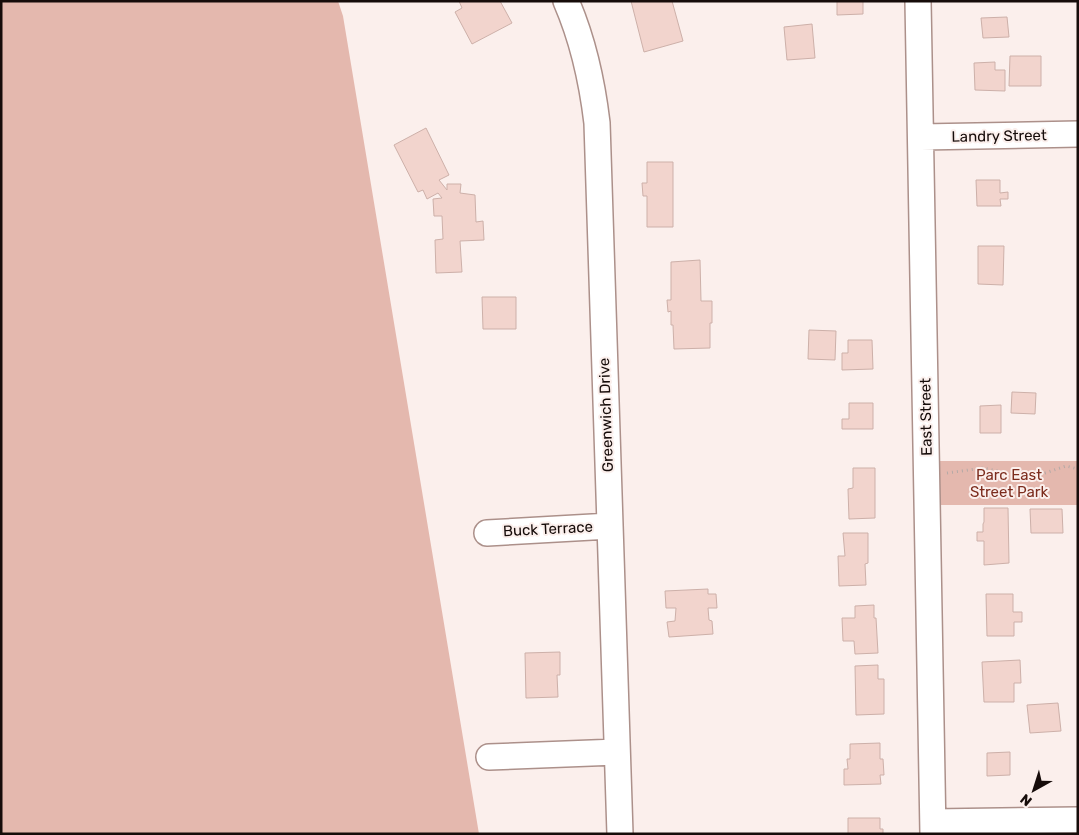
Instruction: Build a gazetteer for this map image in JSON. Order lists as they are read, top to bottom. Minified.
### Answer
{"streets":{"street":["Landry Street","Greenwich Drive","East Street","Buck Terrace"]},"crossings":[["Landry Street","East Street"],["Greenwich Drive","Buck Terrace"]],"parks":["Parc East Street Park"],"north":"bottom left"}
